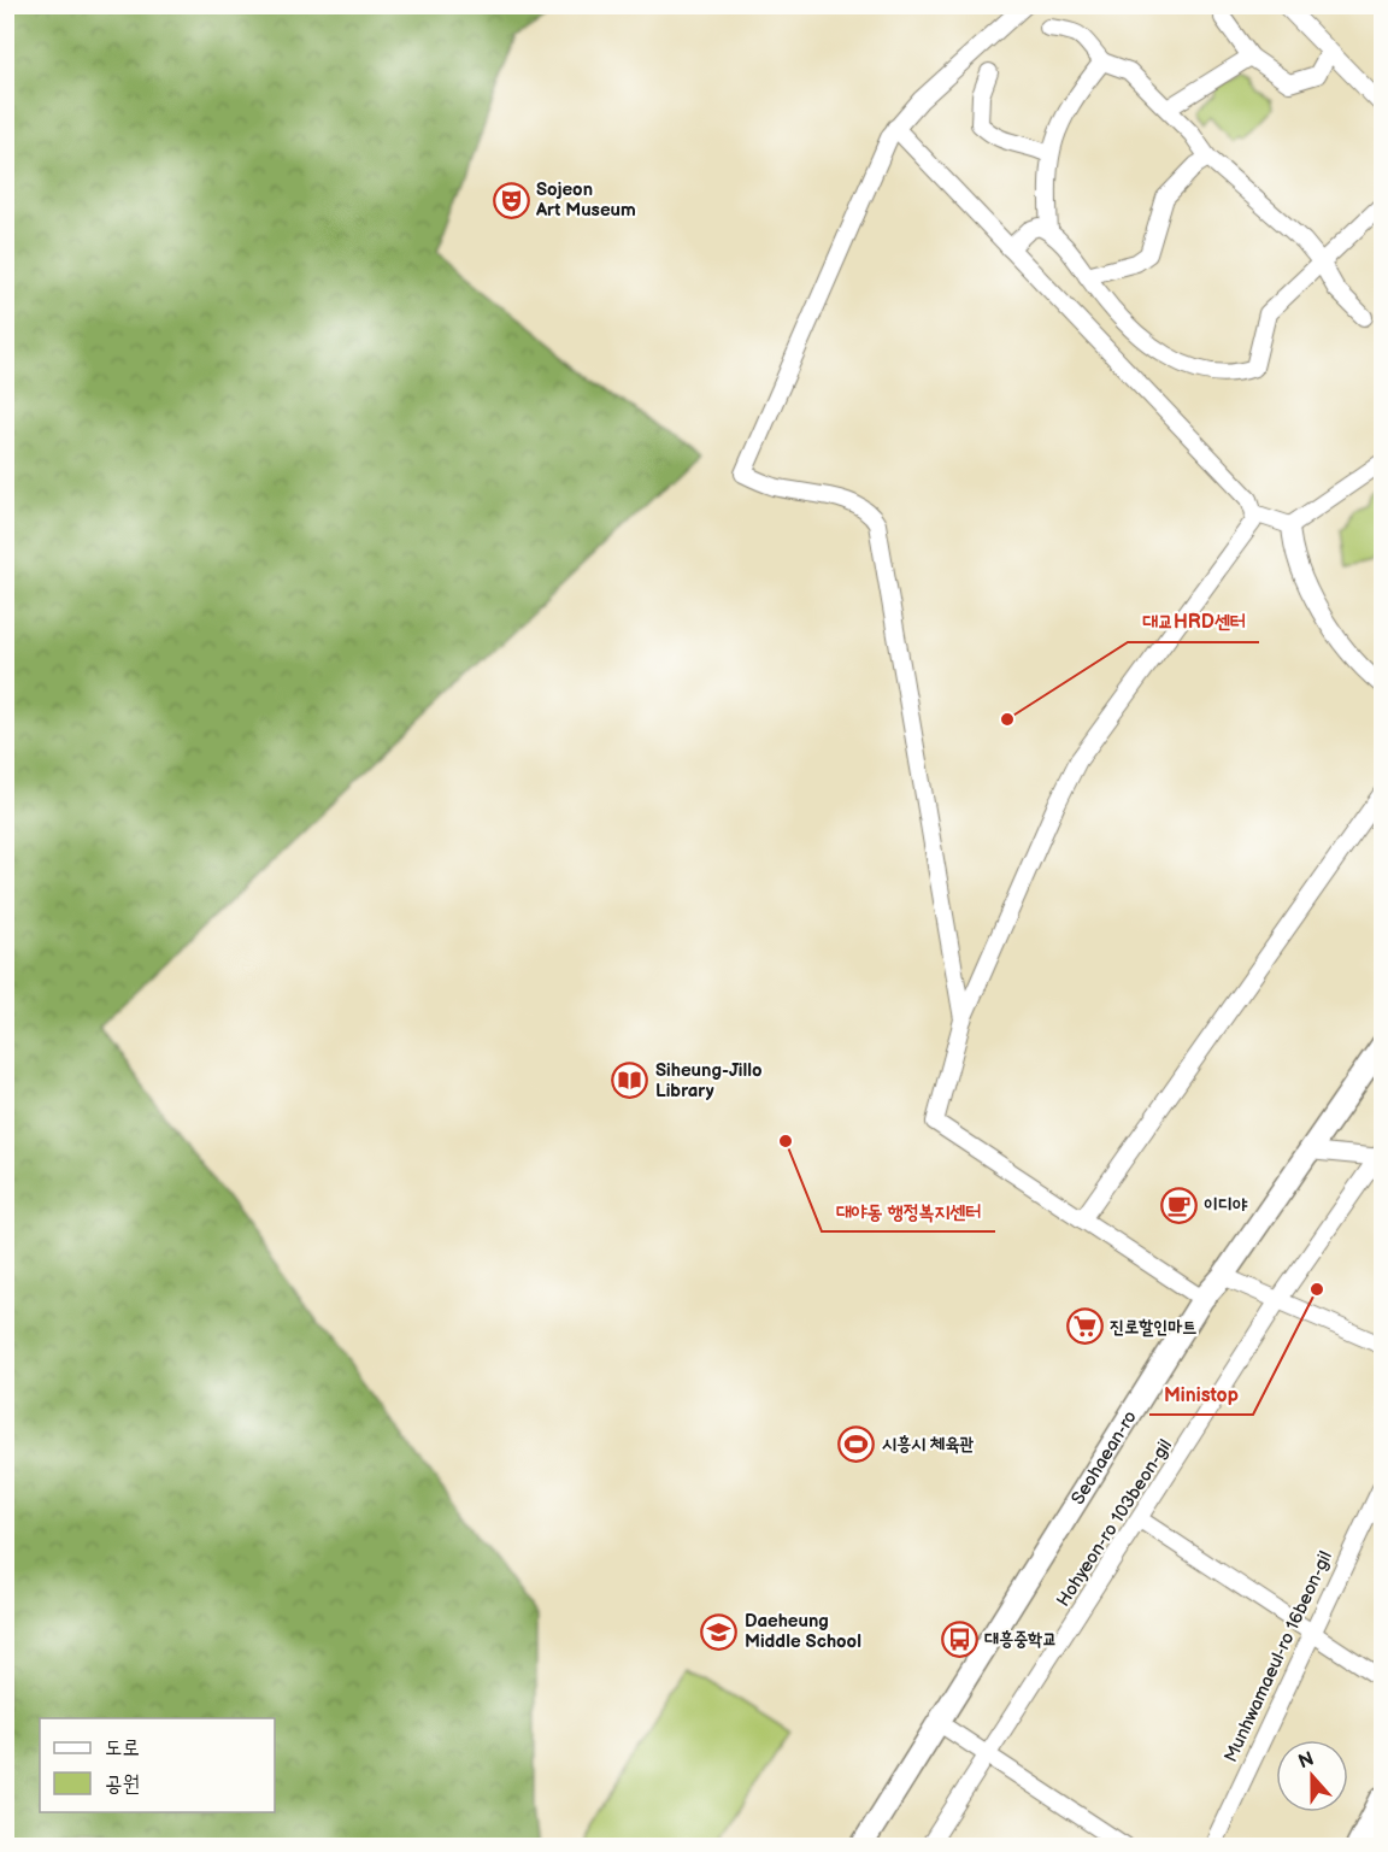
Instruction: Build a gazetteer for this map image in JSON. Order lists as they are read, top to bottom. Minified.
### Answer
{"streets":{"main road":["Seohaean-ro"],"street":["Hohyeon-ro 103beon-gil","Munhwamaeul-ro 16beon-gil"]},"places":{"theatre":["Sojeon Art Museum"],"other":["대교HRD센터","대야동 행정복지센터","Ministop"],"library":["Siheung-Jillo Library"],"cafe":["이디야"],"supermarket":["진로할인마트"],"sports":["시흥시 체육관"],"school or university":["Daeheung Middle School"],"bus stop":["대흥중학교"]},"legend":["도로","공원"],"north":"top"}
